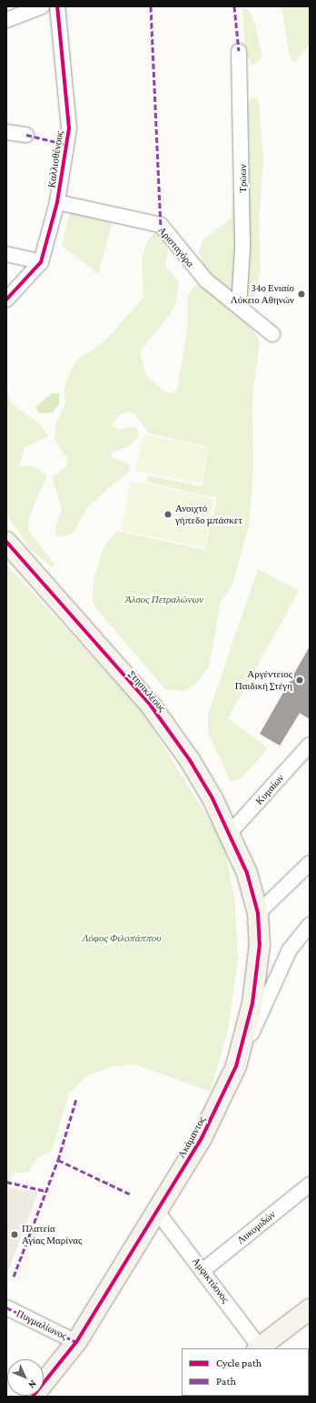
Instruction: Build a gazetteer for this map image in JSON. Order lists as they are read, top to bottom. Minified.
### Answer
{"streets":{"street":["Καλλισθένους","Τρώων","Αρισταγόρα","Στησικλέους","Κυμαίων","Ακάμαντος","Λυκομιδών","Αμφικτύονος","Πυγμαλίωνος"]},"crossings":[["Καλλισθένους","Αρισταγόρα"],["Τρώων","Αρισταγόρα"],["Στησικλέους","Κυμαίων"],["Στησικλέους","Ακάμαντος"],["Ακάμαντος","Αμφικτύονος"],["Ακάμαντος","Πυγμαλίωνος"],["Λυκομιδών","Αμφικτύονος"]],"parks":["Άλσος Πετραλώνων","Λόφος Φιλοπάππου"],"places":["34ο Ενιαίο Λύκειο Αθηνών","Ανοιχτό γήπεδο μπάσκετ","Αργέντειος Παιδική Στέγη","Πλατεία Αγίας Μαρίνας"],"legend":["Cycle path","Path"],"north":"bottom right"}
